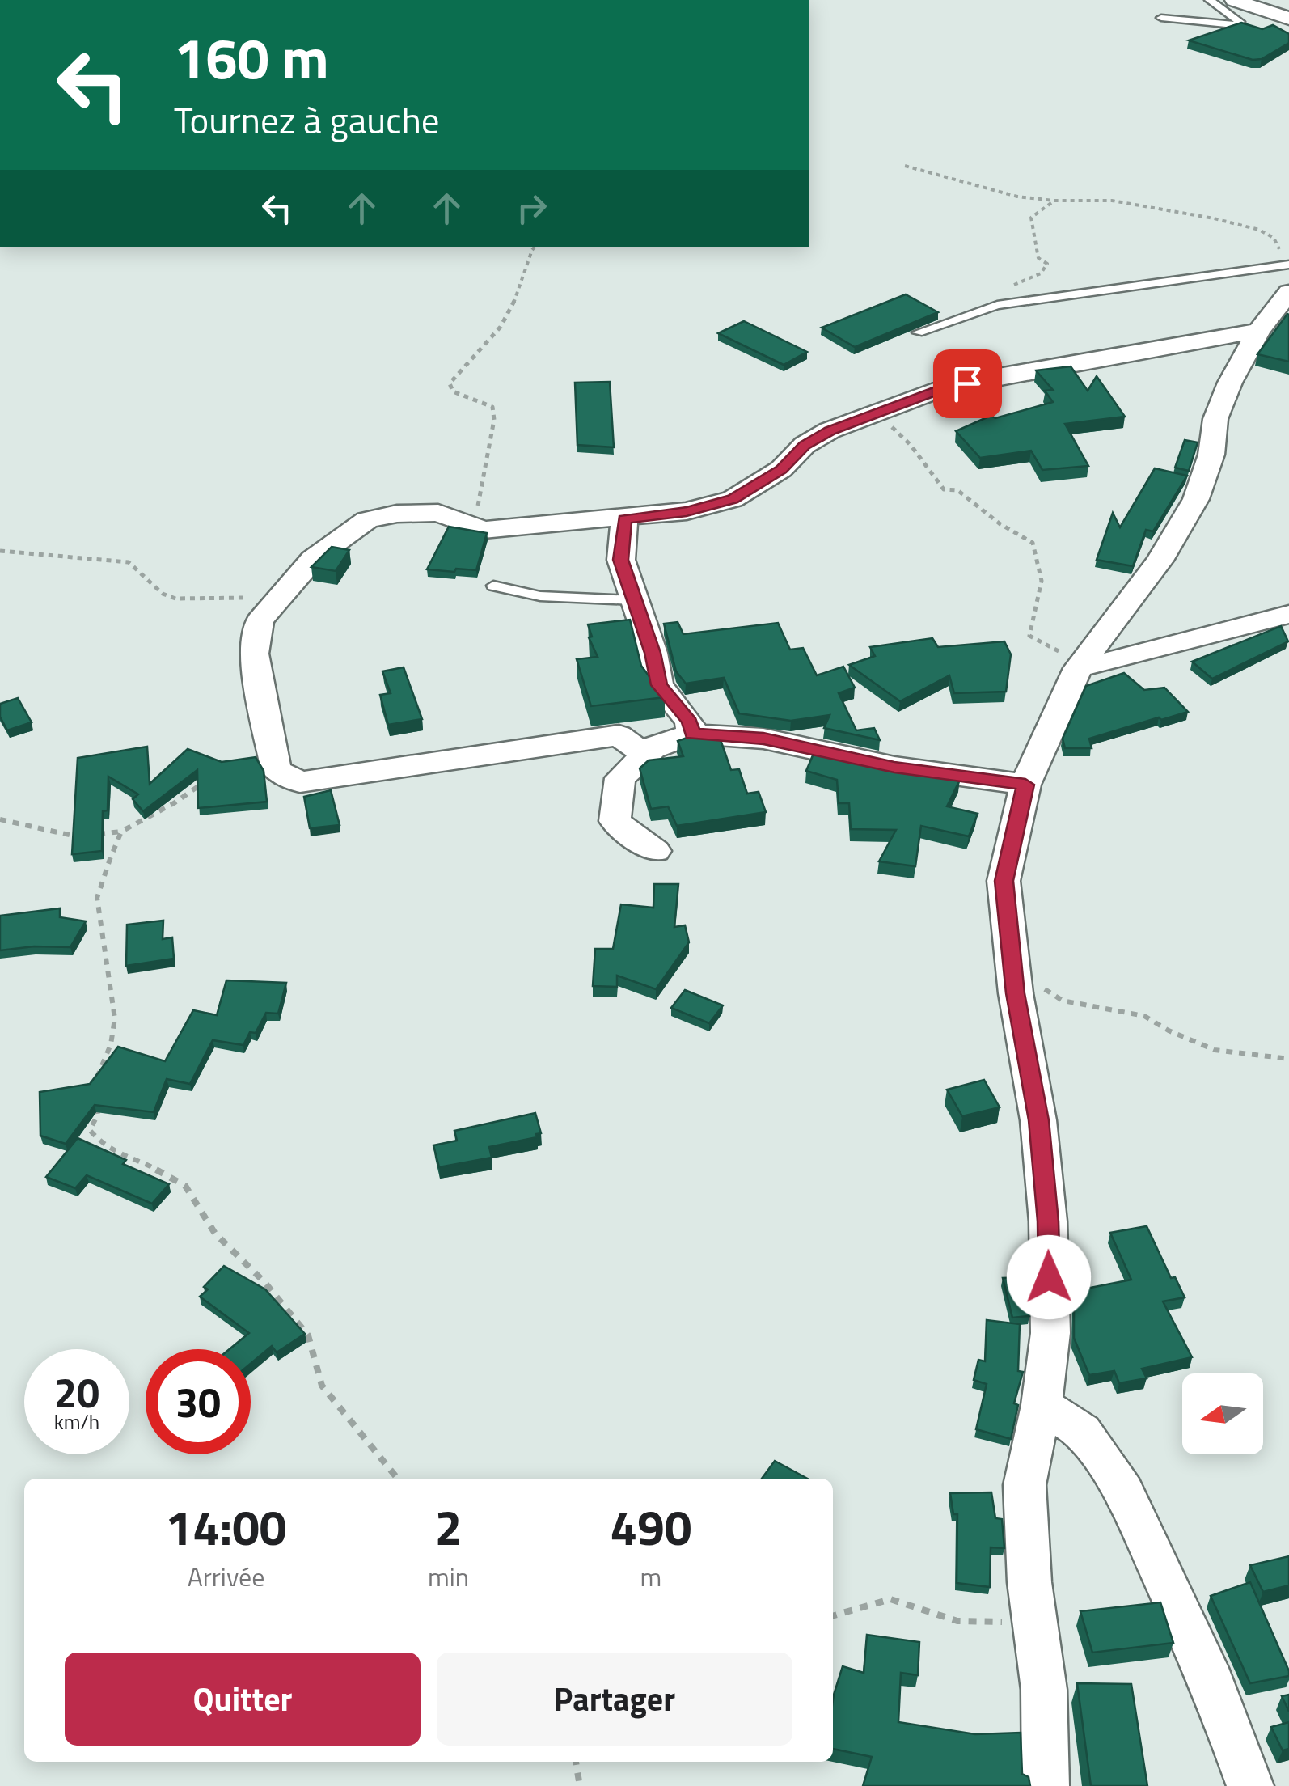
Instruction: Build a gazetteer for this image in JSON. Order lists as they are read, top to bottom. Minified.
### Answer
{"north":"left","page":{"turn":["160 m","Tournez à gauche"],"speed":"20 km/h","limit":"30","eta":["14:00","Arrivée","2","min","490","m"],"buttons":["Quitter","Partager"]}}
